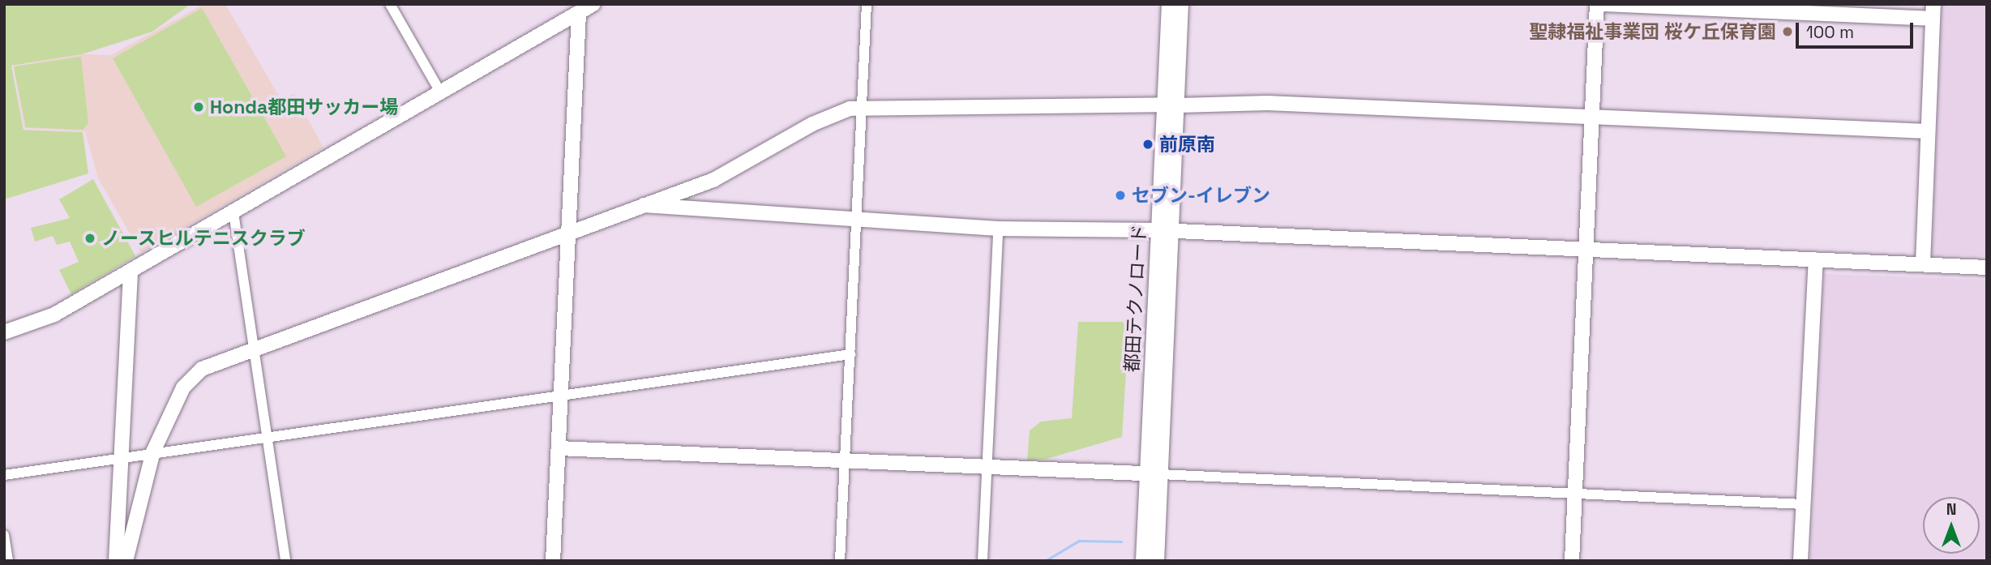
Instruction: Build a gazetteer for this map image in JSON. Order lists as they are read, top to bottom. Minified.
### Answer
{"streets":{"street":["都田テクノロード"]},"places":["聖隷福祉事業団 桜ケ丘保育園","Honda都田サッカー場","前原南","セブン-イレブン","ノースヒルテニスクラブ"],"scale_bar":"100 m","north":"top"}
